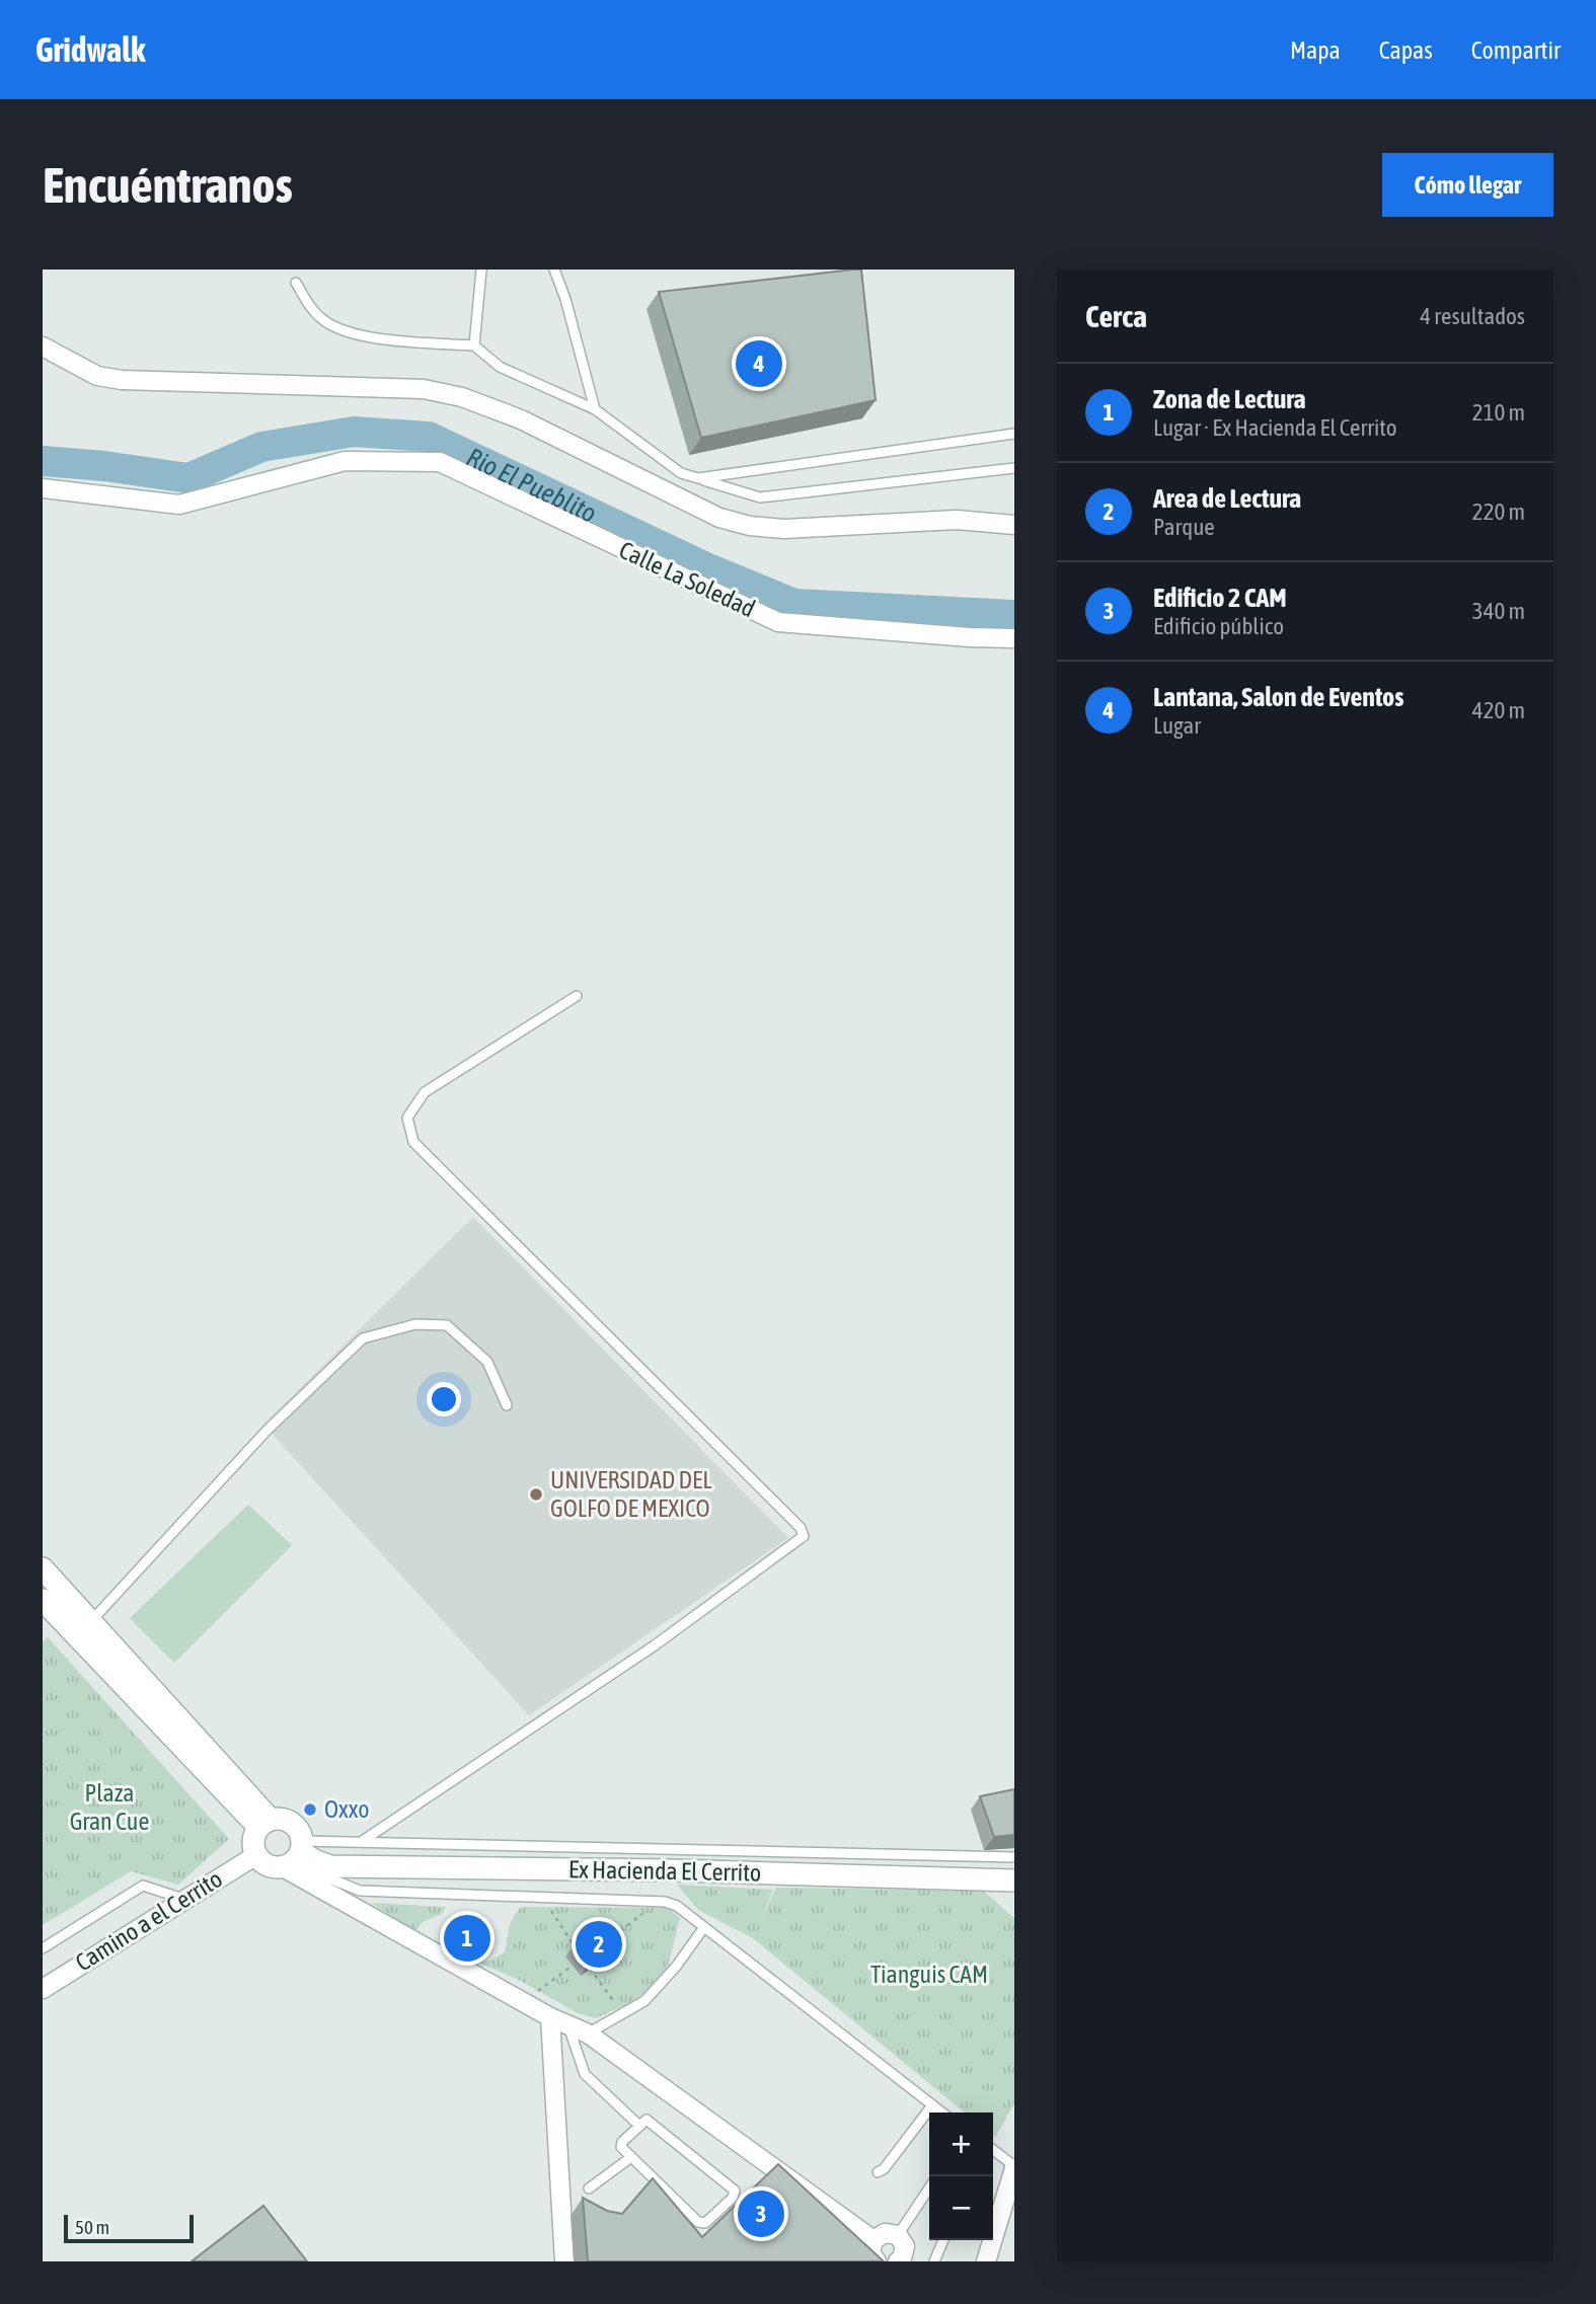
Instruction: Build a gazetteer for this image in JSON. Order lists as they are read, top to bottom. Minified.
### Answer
{"streets":{"street":["Calle La Soledad","Ex Hacienda El Cerrito","Camino a el Cerrito"]},"crossings":[["Ex Hacienda El Cerrito","Camino a el Cerrito"]],"water":["Rio El Pueblito"],"parks":["Plaza Gran Cue","Tianguis CAM"],"places":["UNIVERSIDAD DEL GOLFO DE MEXICO","Oxxo"],"scale_bar":"50 m","page":{"header":"Gridwalk","nav":["Mapa","Capas","Compartir"],"buttons":"Cómo llegar","title":"Encuéntranos","heading":["Cerca","4 resultados"],"pins":["4","1","2","3"],"list":[{"mark":"1","name":"Zona de Lectura","note":"Lugar · Ex Hacienda El Cerrito","value":"210 m"},{"mark":"2","name":"Area de Lectura","note":"Parque","value":"220 m"},{"mark":"3","name":"Edificio 2 CAM","note":"Edificio público","value":"340 m"},{"mark":"4","name":"Lantana, Salon de Eventos","note":"Lugar","value":"420 m"}],"map_buttons":["+","−"],"scale":"50 m"}}
